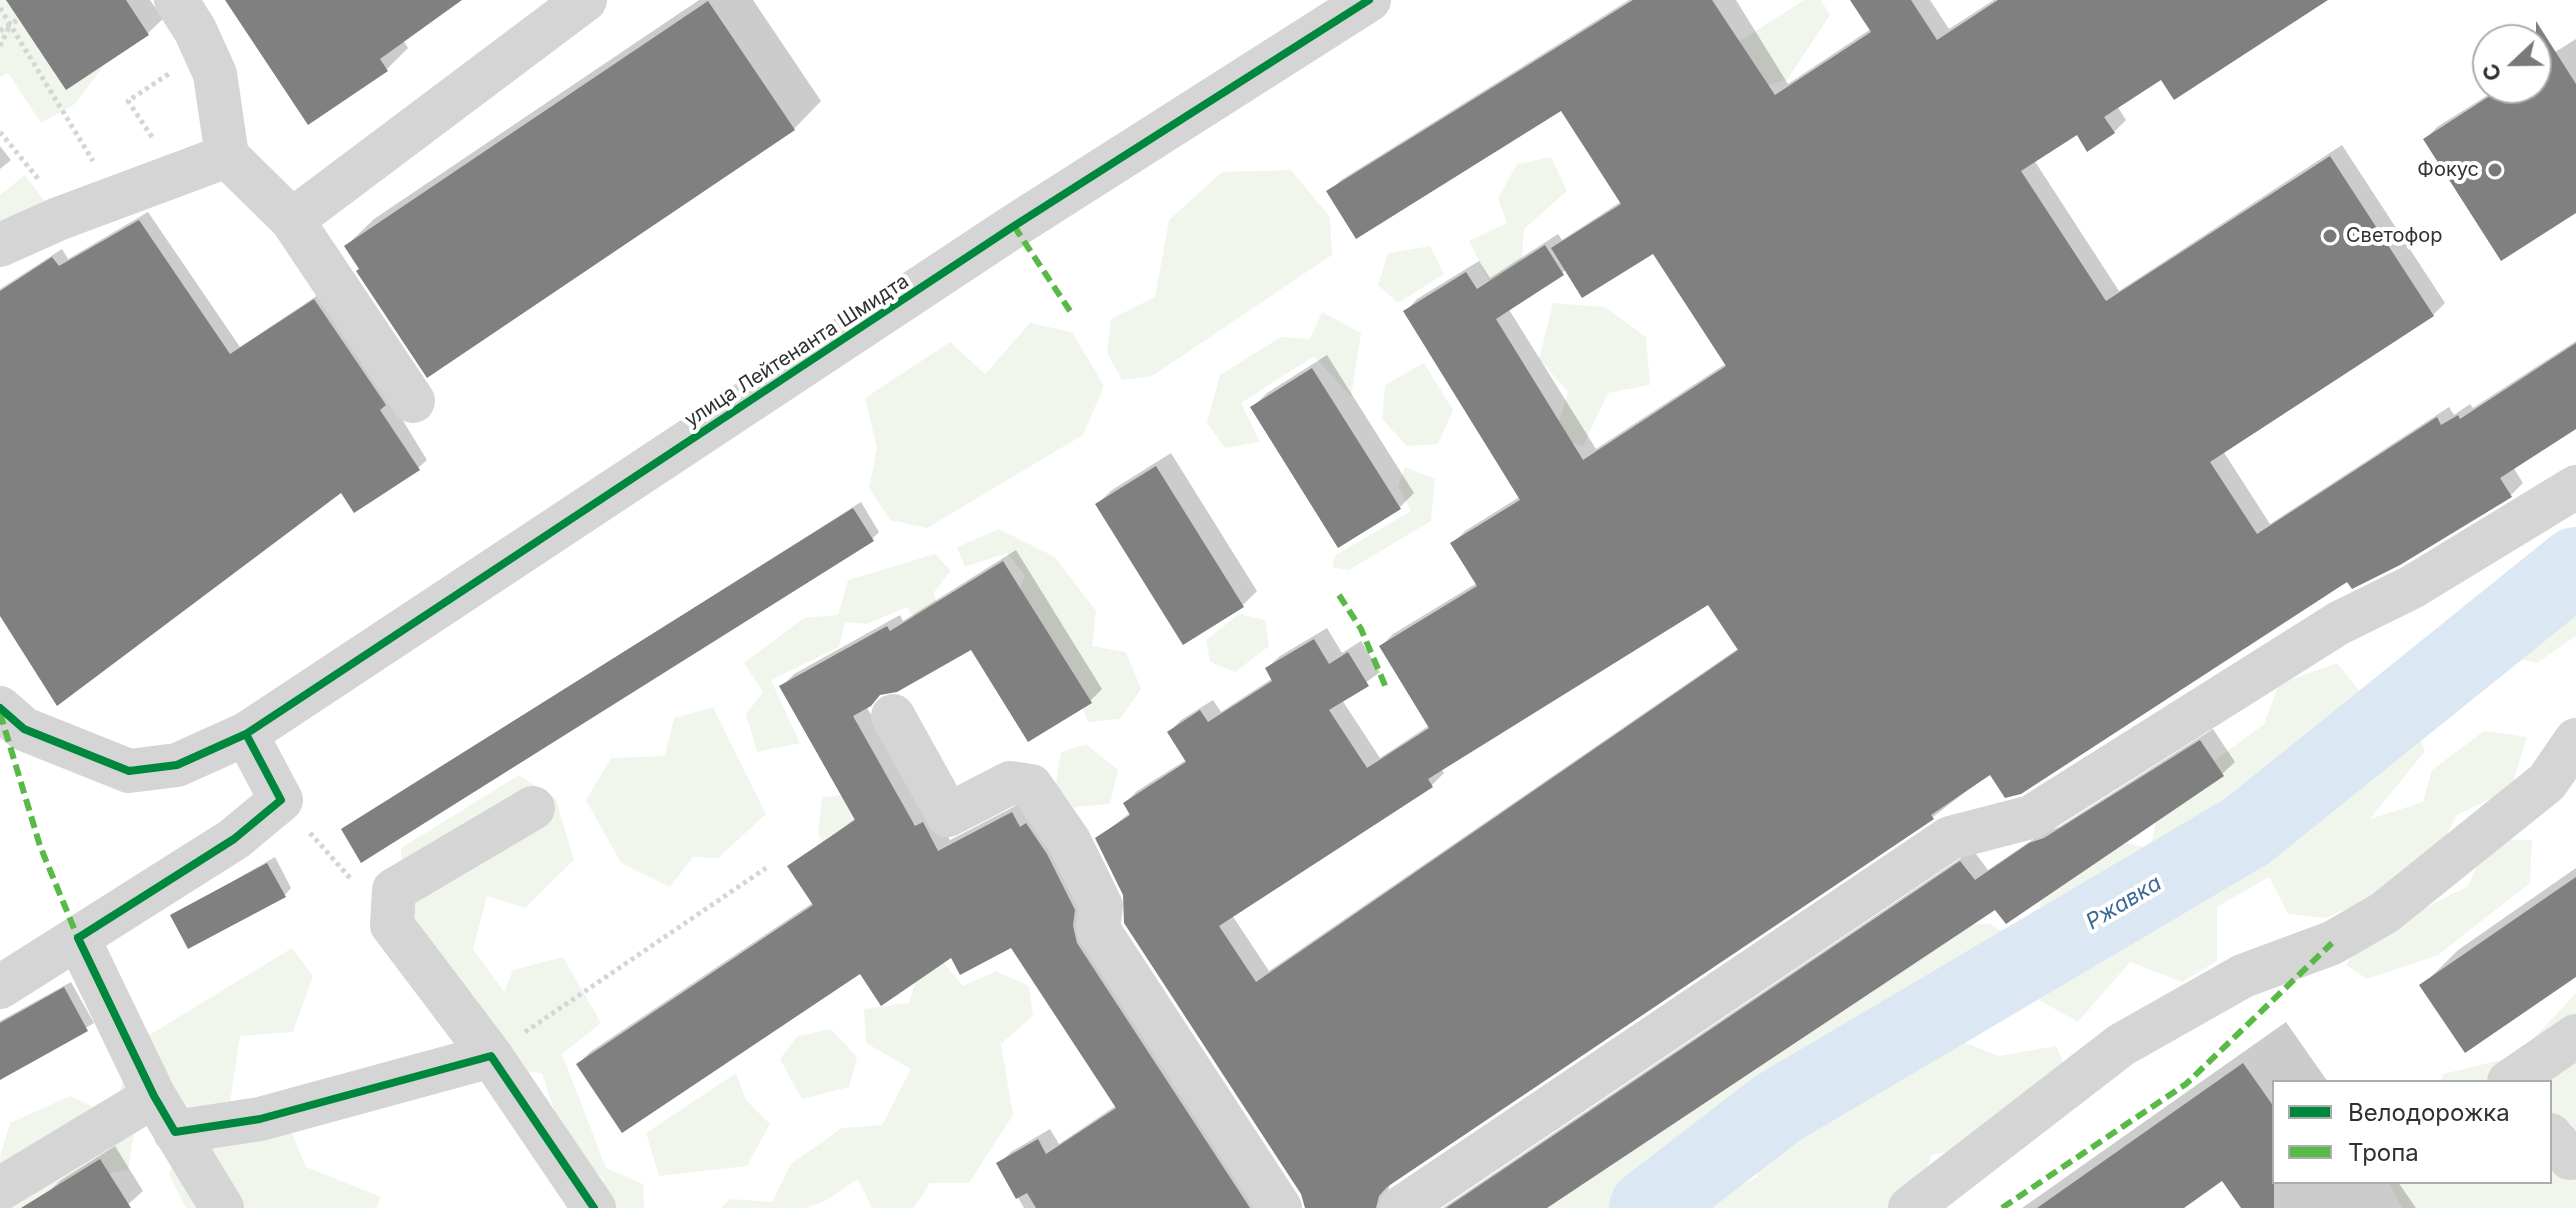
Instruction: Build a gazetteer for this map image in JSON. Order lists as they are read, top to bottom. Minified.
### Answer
{"streets":{"street":["улица Лейтенанта Шмидта"]},"water":["Ржавка"],"places":["Фокус","Светофор"],"legend":["Велодорожка","Тропа"],"north":"left"}
